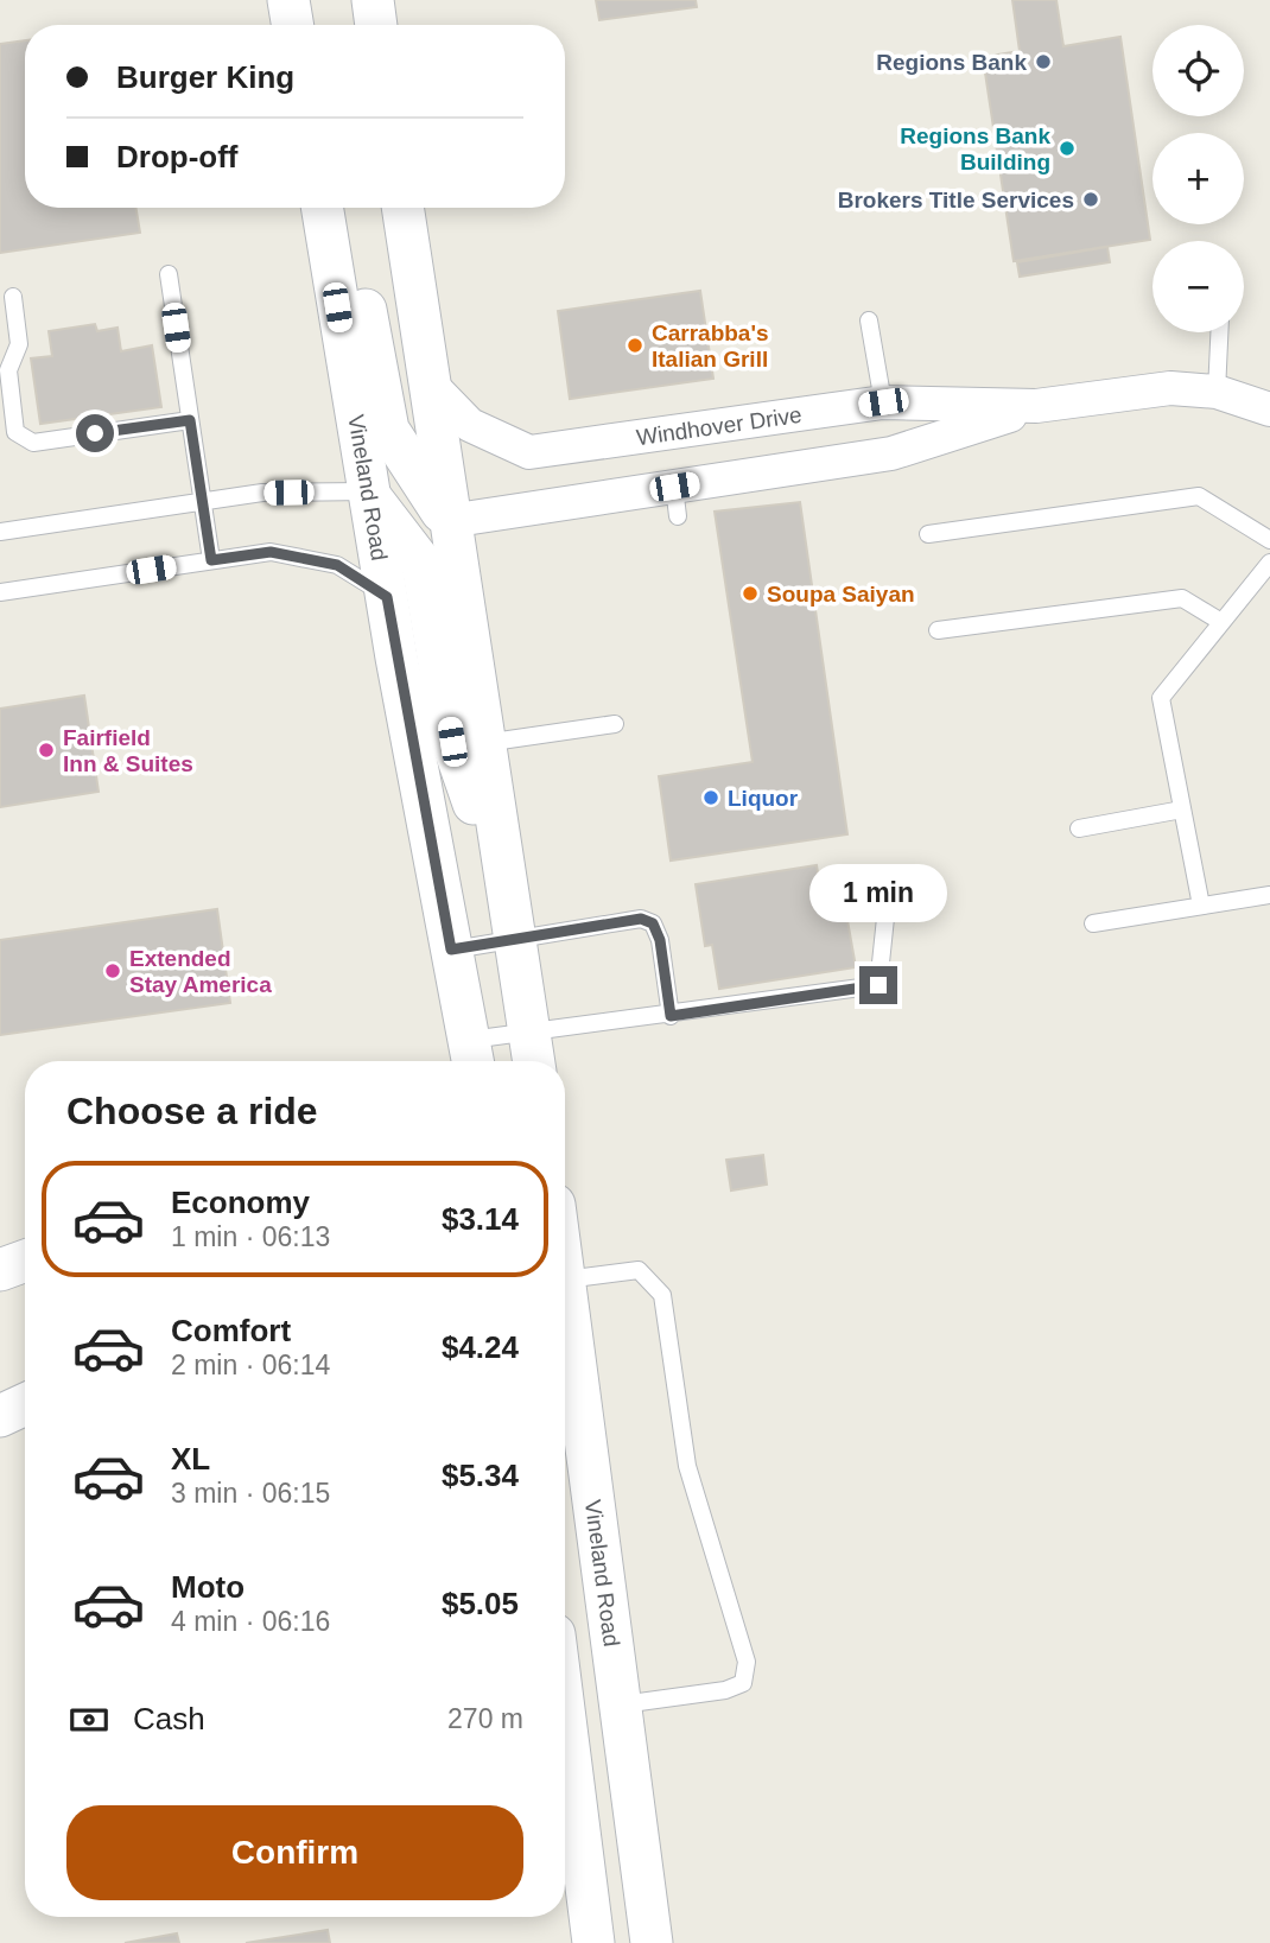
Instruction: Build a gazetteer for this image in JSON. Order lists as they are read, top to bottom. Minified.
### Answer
{"streets":{"street":["Windhover Drive","Vineland Road"]},"places":["Regions Bank","Regions Bank Building","Brokers Title Services","Carrabba's Italian Grill","Soupa Saiyan","Fairfield Inn & Suites","Liquor","Extended Stay America"],"page":{"map_buttons":["+","−"],"banner":["Burger King","Drop-off"],"bubble":"1 min","heading":"Choose a ride","list":[{"name":"Economy","note":"1 min · 06:13","value":"$3.14"},{"name":"Comfort","note":"2 min · 06:14","value":"$4.24"},{"name":"XL","note":"3 min · 06:15","value":"$5.34"},{"name":"Moto","note":"4 min · 06:16","value":"$5.05"}],"pay":["Cash","270 m"],"buttons":"Confirm"}}
